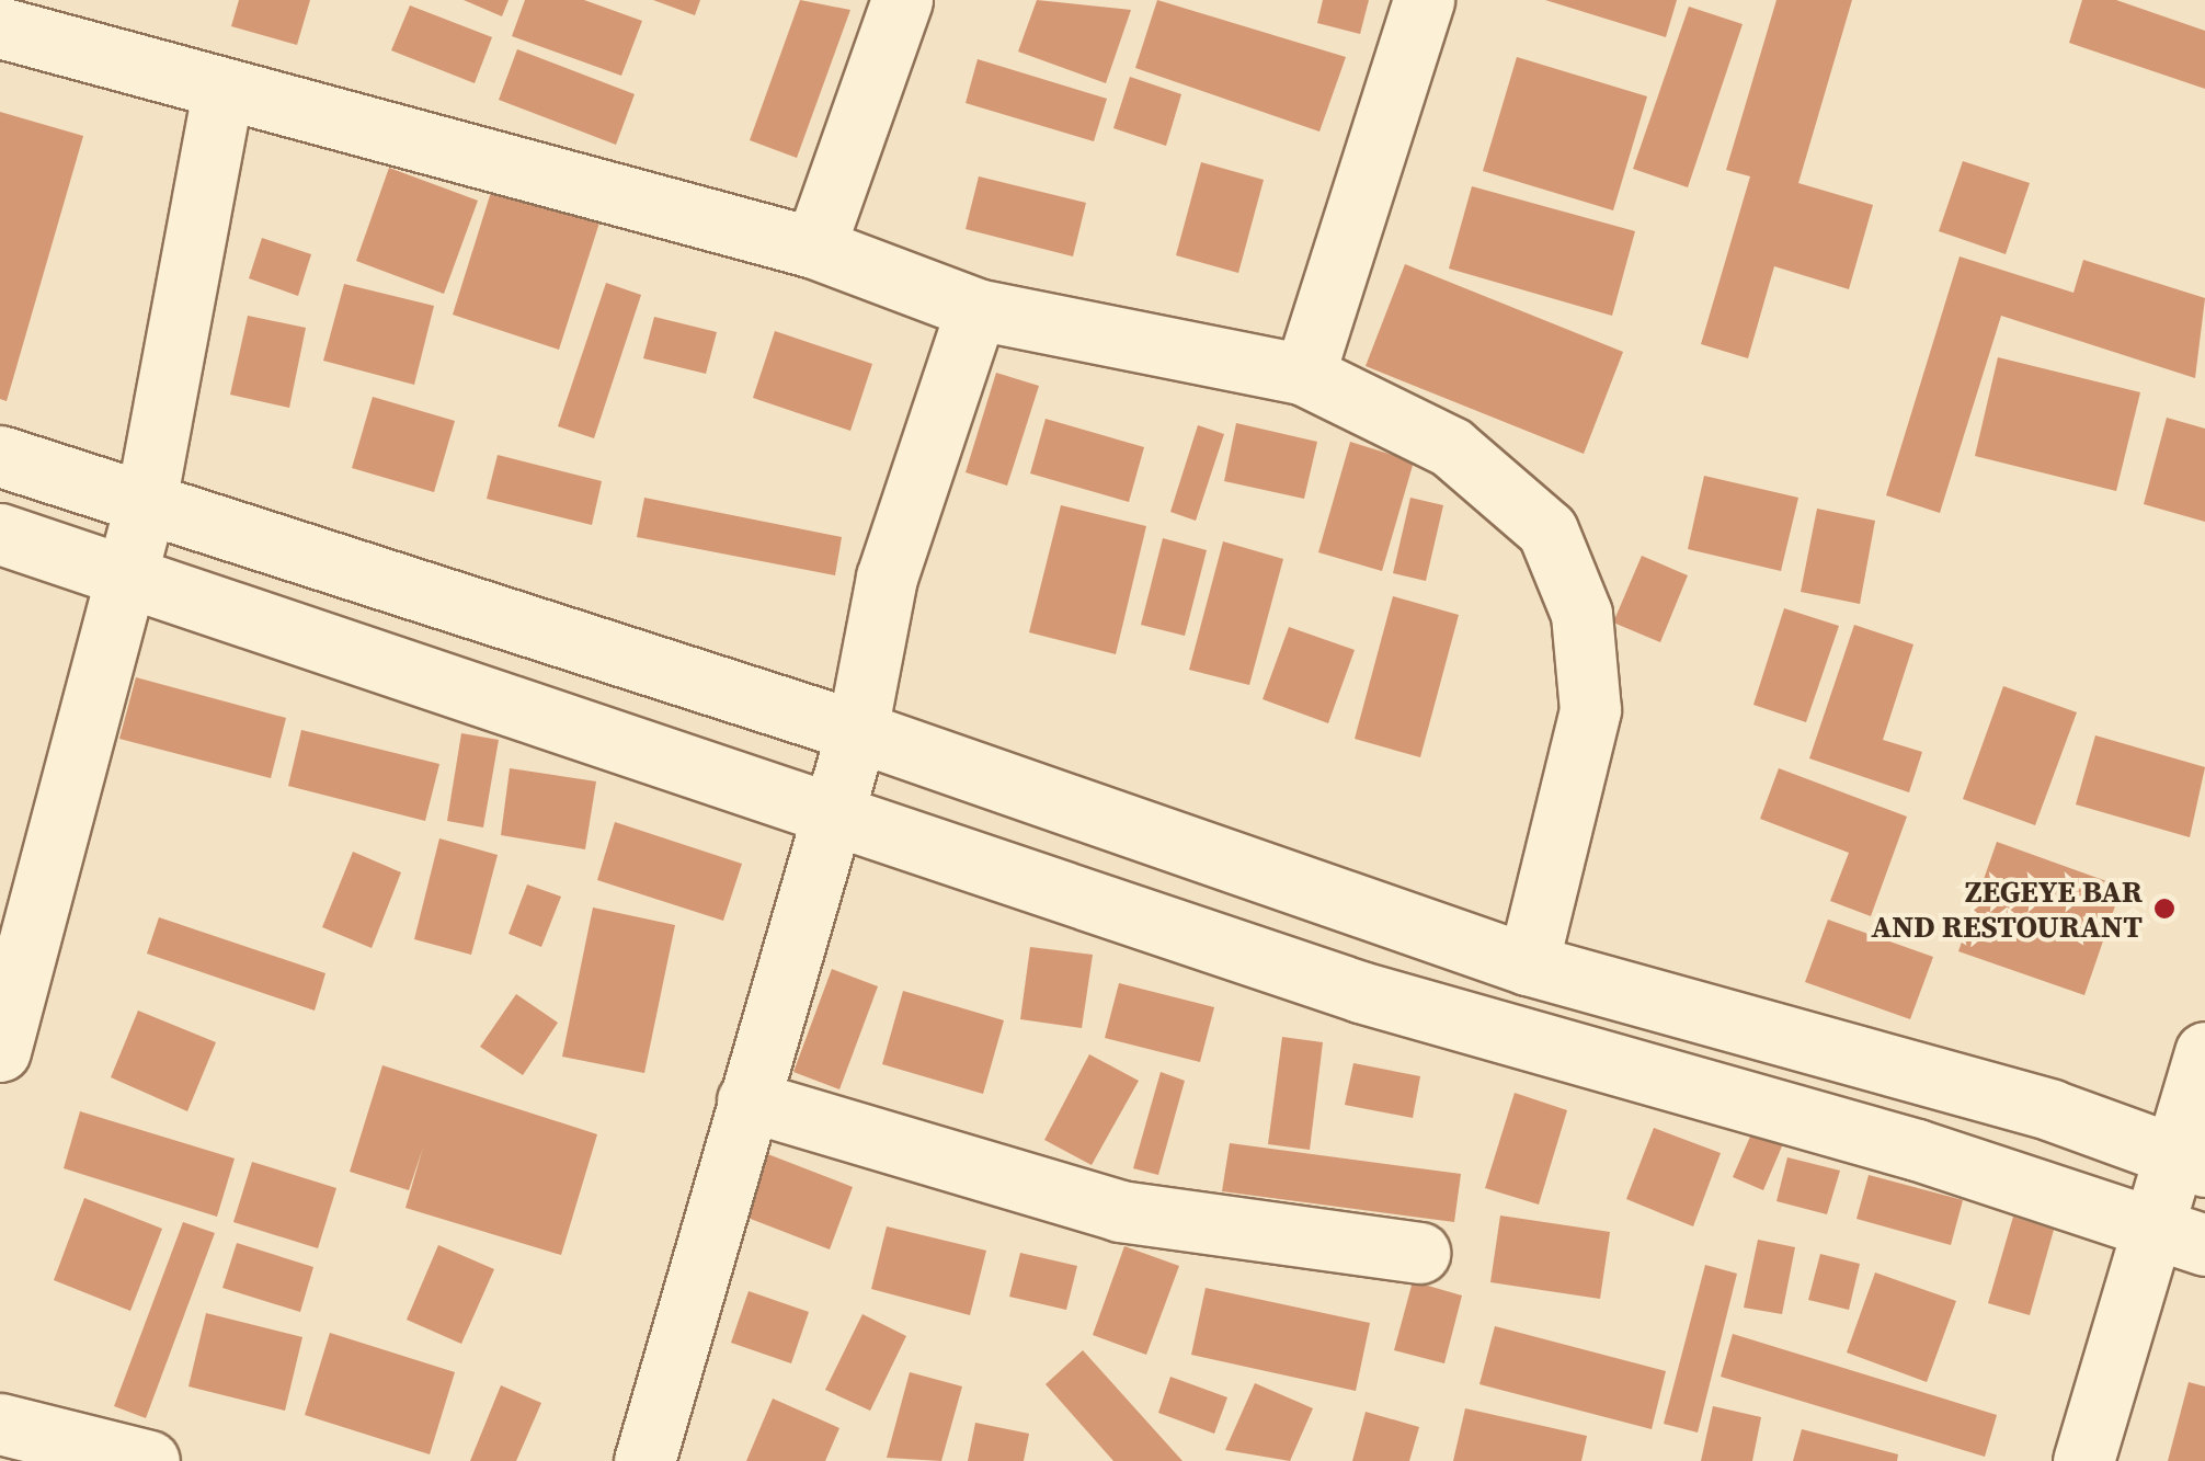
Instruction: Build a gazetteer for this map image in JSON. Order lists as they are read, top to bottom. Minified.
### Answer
{"places":["ZEGEYE BAR AND RESTOURANT"]}
